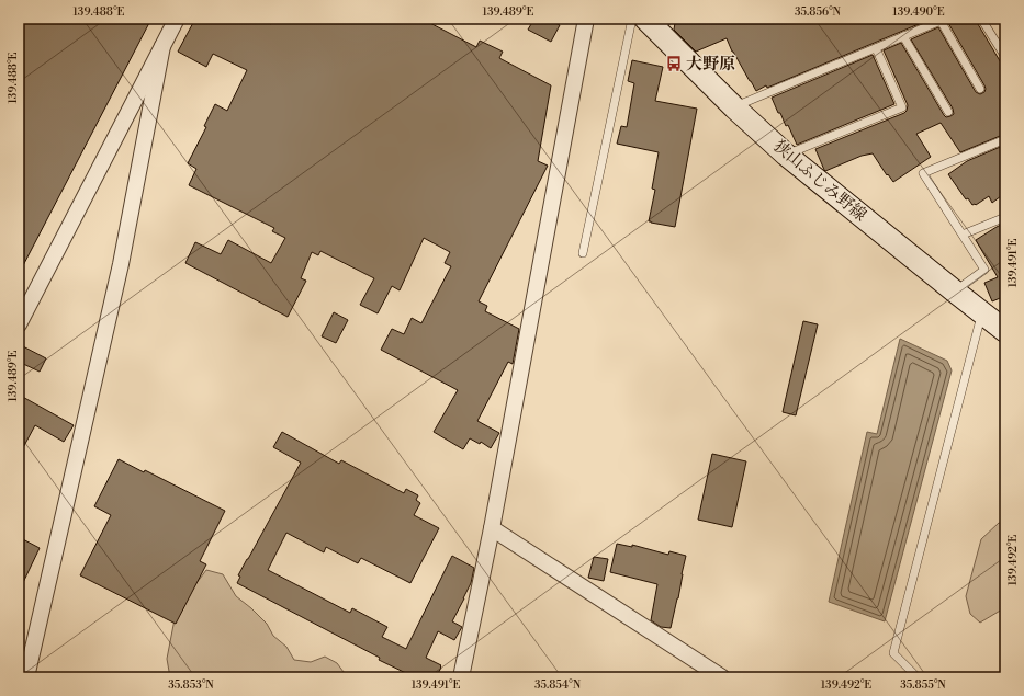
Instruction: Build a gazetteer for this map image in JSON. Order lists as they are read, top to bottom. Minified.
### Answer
{"streets":{"main road":["狭山ふじみ野線"]},"places":{"bus stop":["大野原"]},"coordinates":["139.488°E","139.489°E","35.856°N","139.490°E","139.491°E","139.492°E","35.853°N","35.854°N","35.855°N"]}
